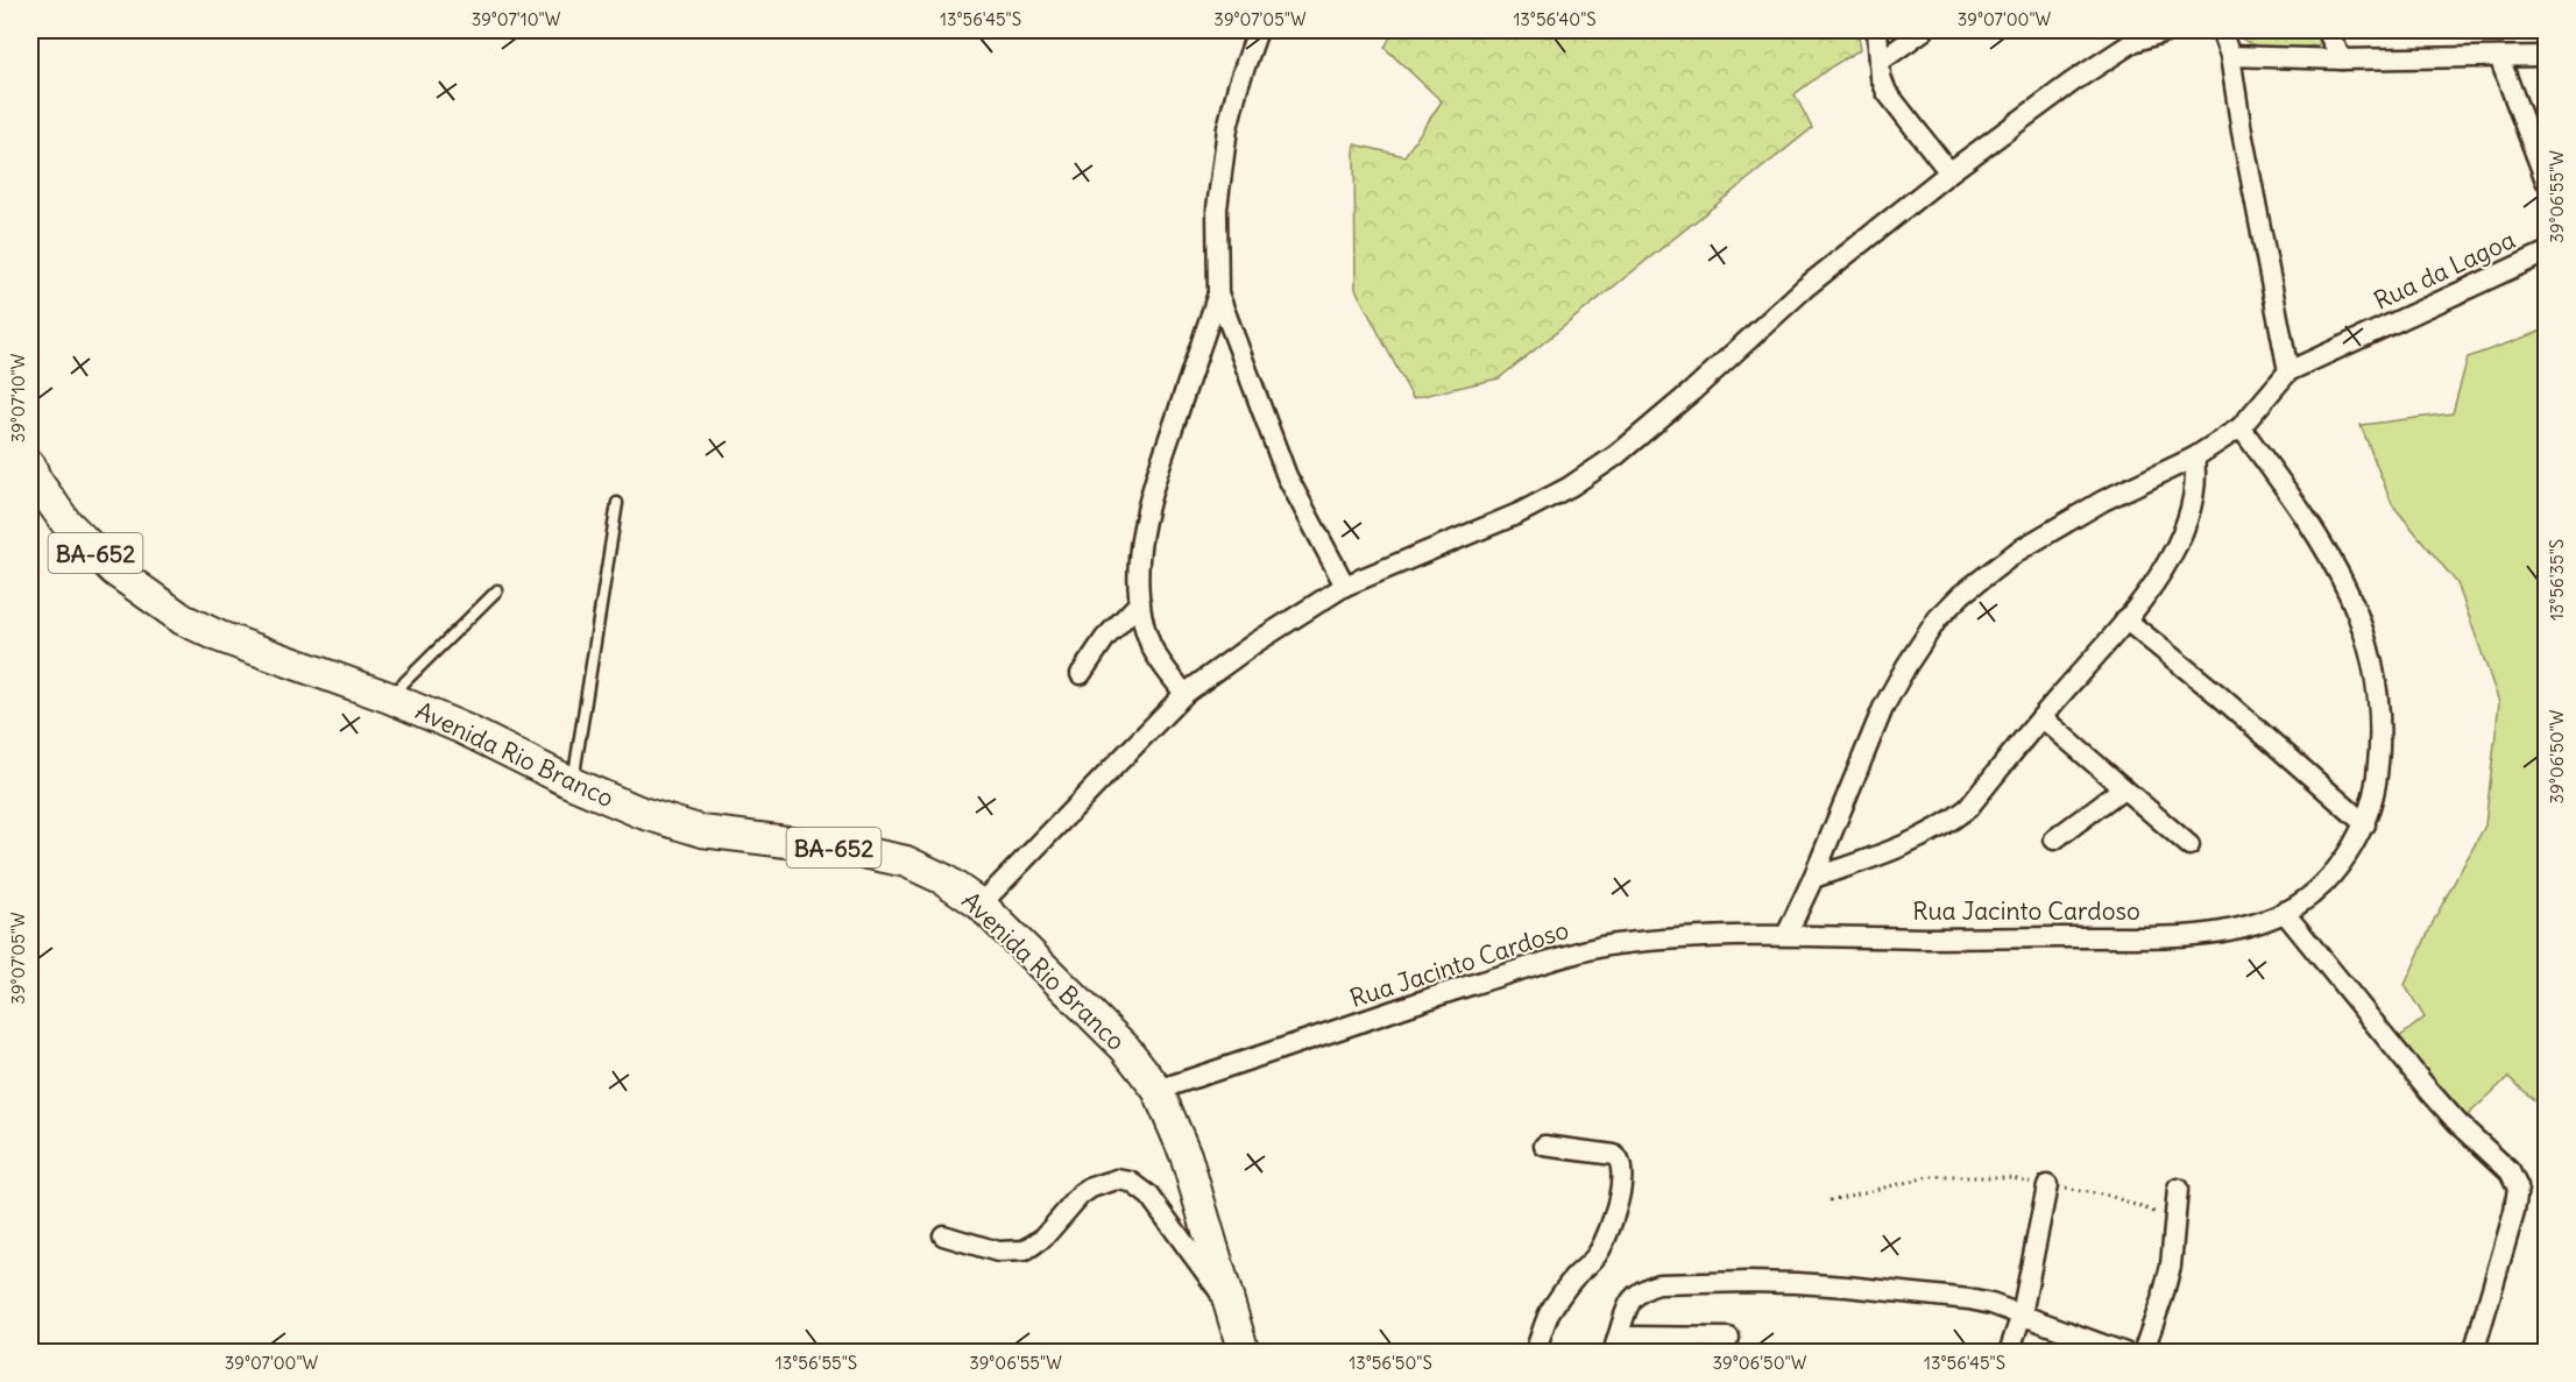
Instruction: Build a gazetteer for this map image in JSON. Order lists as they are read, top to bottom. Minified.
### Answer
{"streets":{"main road":["BA-652","Avenida Rio Branco"],"street":["Rua da Lagoa","Rua Jacinto Cardoso"]},"crossings":[["Avenida Rio Branco","Rua Jacinto Cardoso"]],"coordinates":["39°07'10\"W","13°56'45\"S","39°07'05\"W","13°56'40\"S","39°07'00\"W","39°06'55\"W","13°56'35\"S","39°06'50\"W","13°56'55\"S","13°56'50\"S"]}
